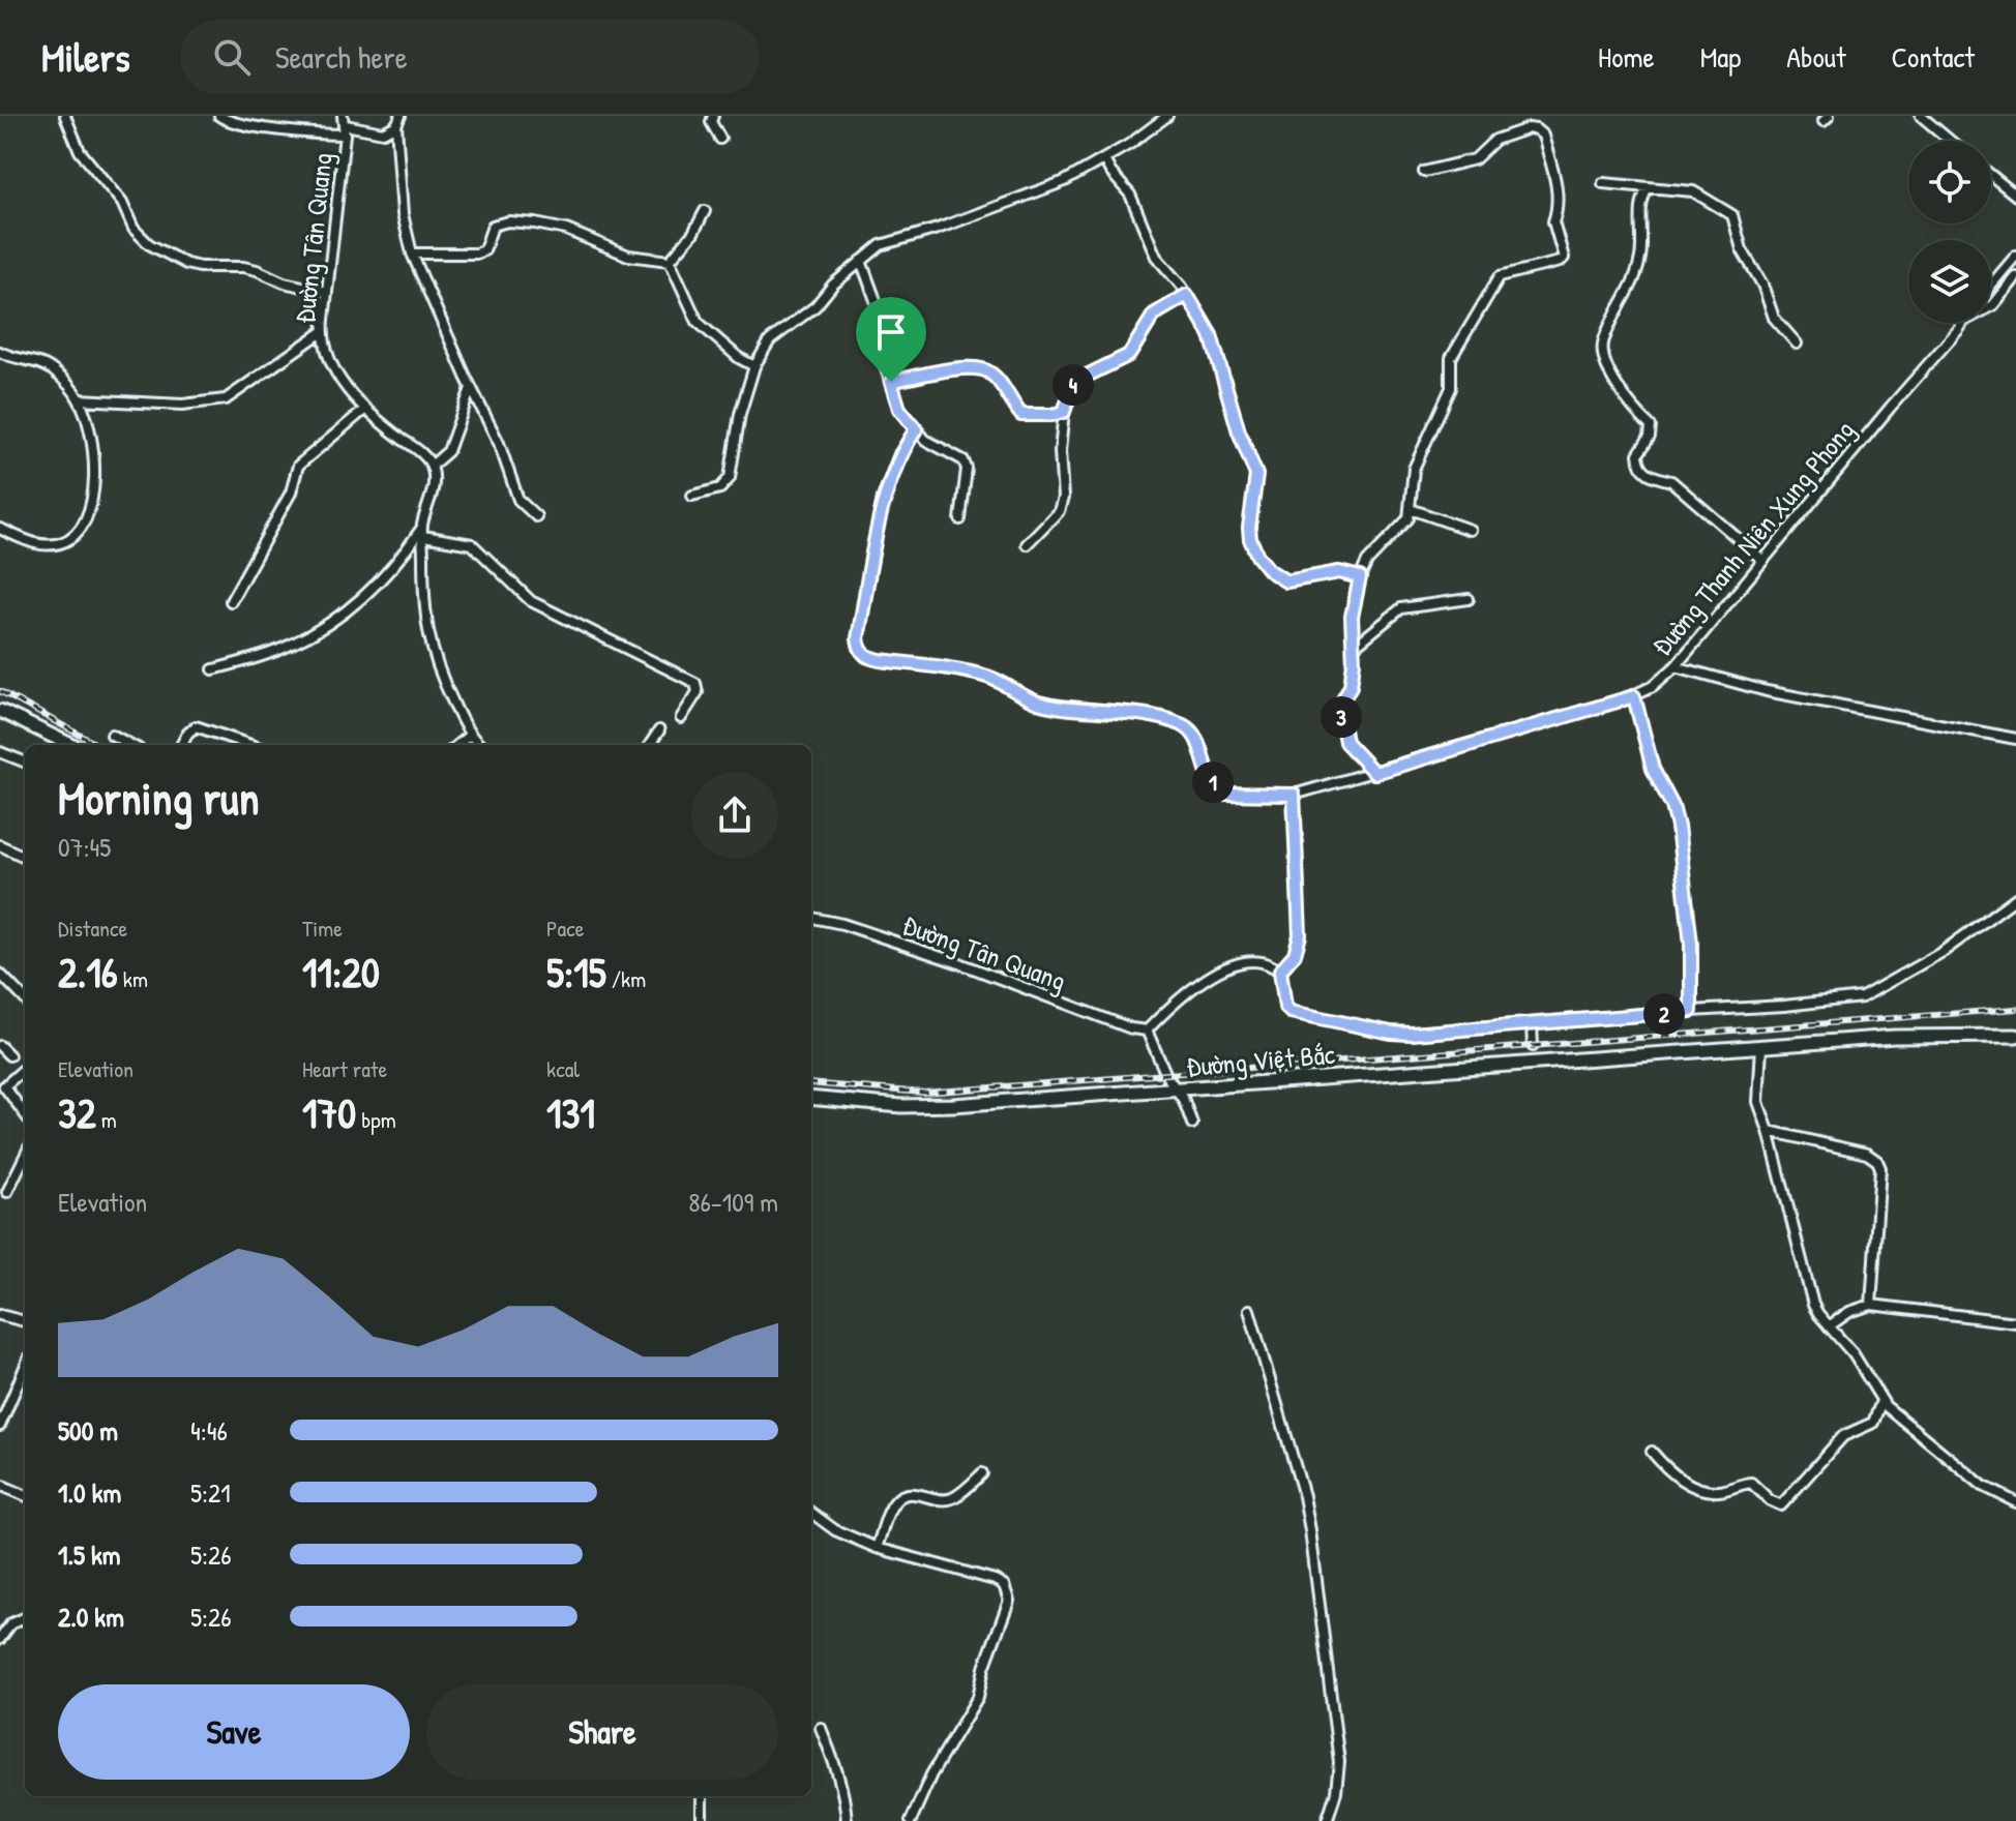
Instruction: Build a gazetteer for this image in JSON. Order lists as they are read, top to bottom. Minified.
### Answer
{"streets":{"main road":["Đường Việt Bắc"],"street":["Đường Tân Quang","Đường Thanh Niên Xung Phong"]},"page":{"header":"Milers","search":"Search here","nav":["Home","Map","About","Contact"],"pins":["4","3","1","2"],"heading":["Morning run","07:45"],"stats":[["Distance","2.16 km"],["Time","11:20"],["Pace","5:15 /km"],["Elevation","32 m"],["Heart rate","170 bpm"],["kcal","131"]],"chart":["Elevation","86–109 m"],"list":[{"name":"500 m","note":"4:46"},{"name":"1.0 km","note":"5:21"},{"name":"1.5 km","note":"5:26"},{"name":"2.0 km","note":"5:26"}],"buttons":["Save","Share"]}}
